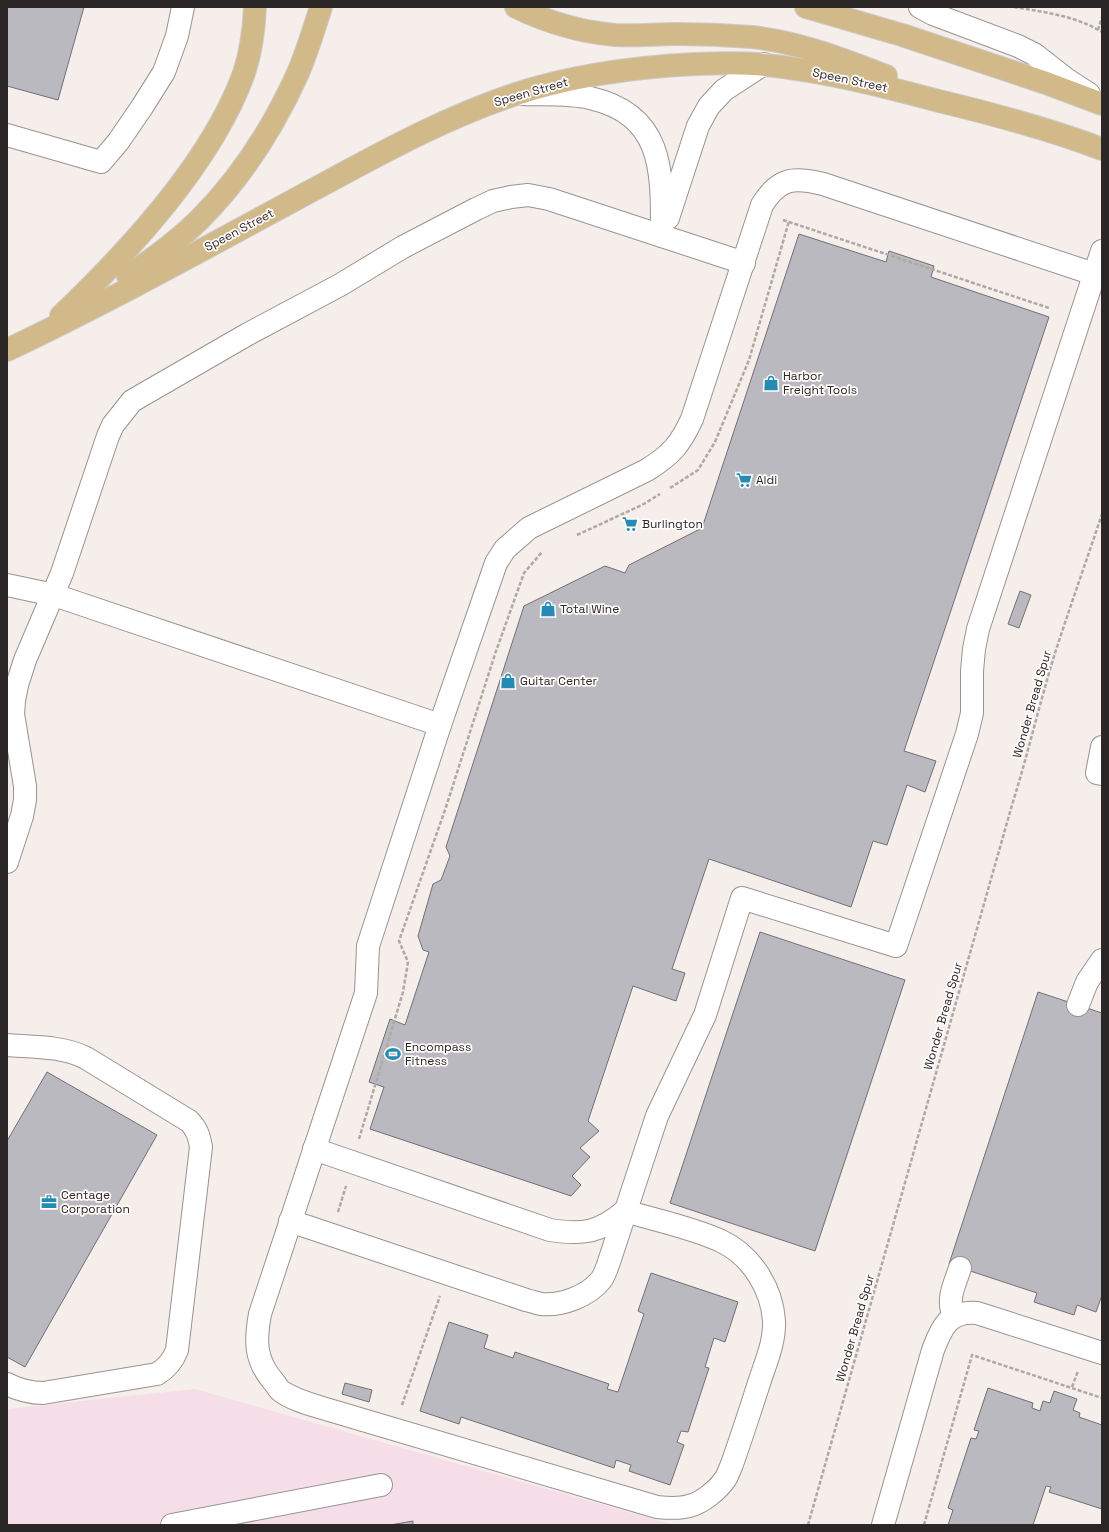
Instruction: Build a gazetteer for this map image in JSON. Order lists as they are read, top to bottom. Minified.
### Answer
{"streets":{"main road":["Speen Street"],"path":["Wonder Bread Spur"]},"places":{"shop":["Harbor Freight Tools","Total Wine","Guitar Center"],"supermarket":["Aldi","Burlington"],"sports":["Encompass Fitness"],"office":["Centage Corporation"]}}
